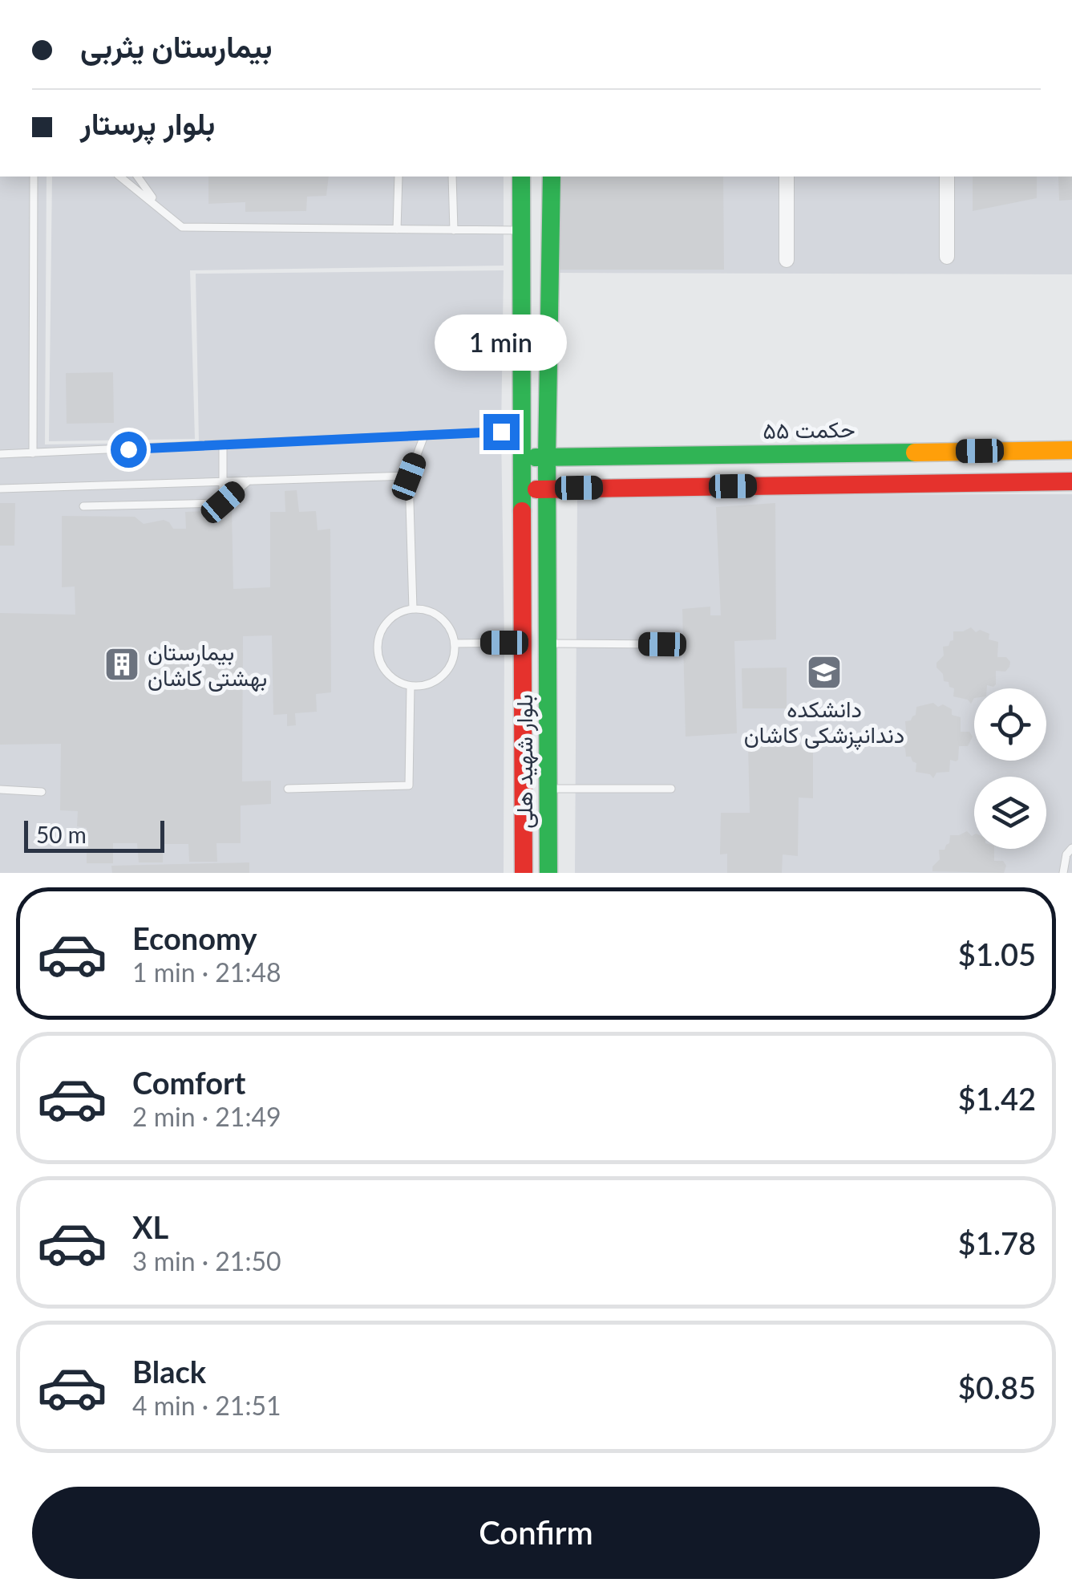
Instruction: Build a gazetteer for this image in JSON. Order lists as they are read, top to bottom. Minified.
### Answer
{"streets":{"street":["حکمت ۵۵","بلوار شهید هلی"]},"crossings":[["حکمت ۵۵","بلوار شهید هلی"]],"places":{"building":["بیمارستان بهشتی کاشان"],"school or university":["دانشکده دندانپزشکی کاشان"]},"scale_bar":"50 m","page":{"banner":["بیمارستان یثربی","بلوار پرستار"],"bubble":"1 min","scale":"50 m","list":[{"name":"Economy","note":"1 min · 21:48","value":"$1.05"},{"name":"Comfort","note":"2 min · 21:49","value":"$1.42"},{"name":"XL","note":"3 min · 21:50","value":"$1.78"},{"name":"Black","note":"4 min · 21:51","value":"$0.85"}],"buttons":"Confirm"}}
